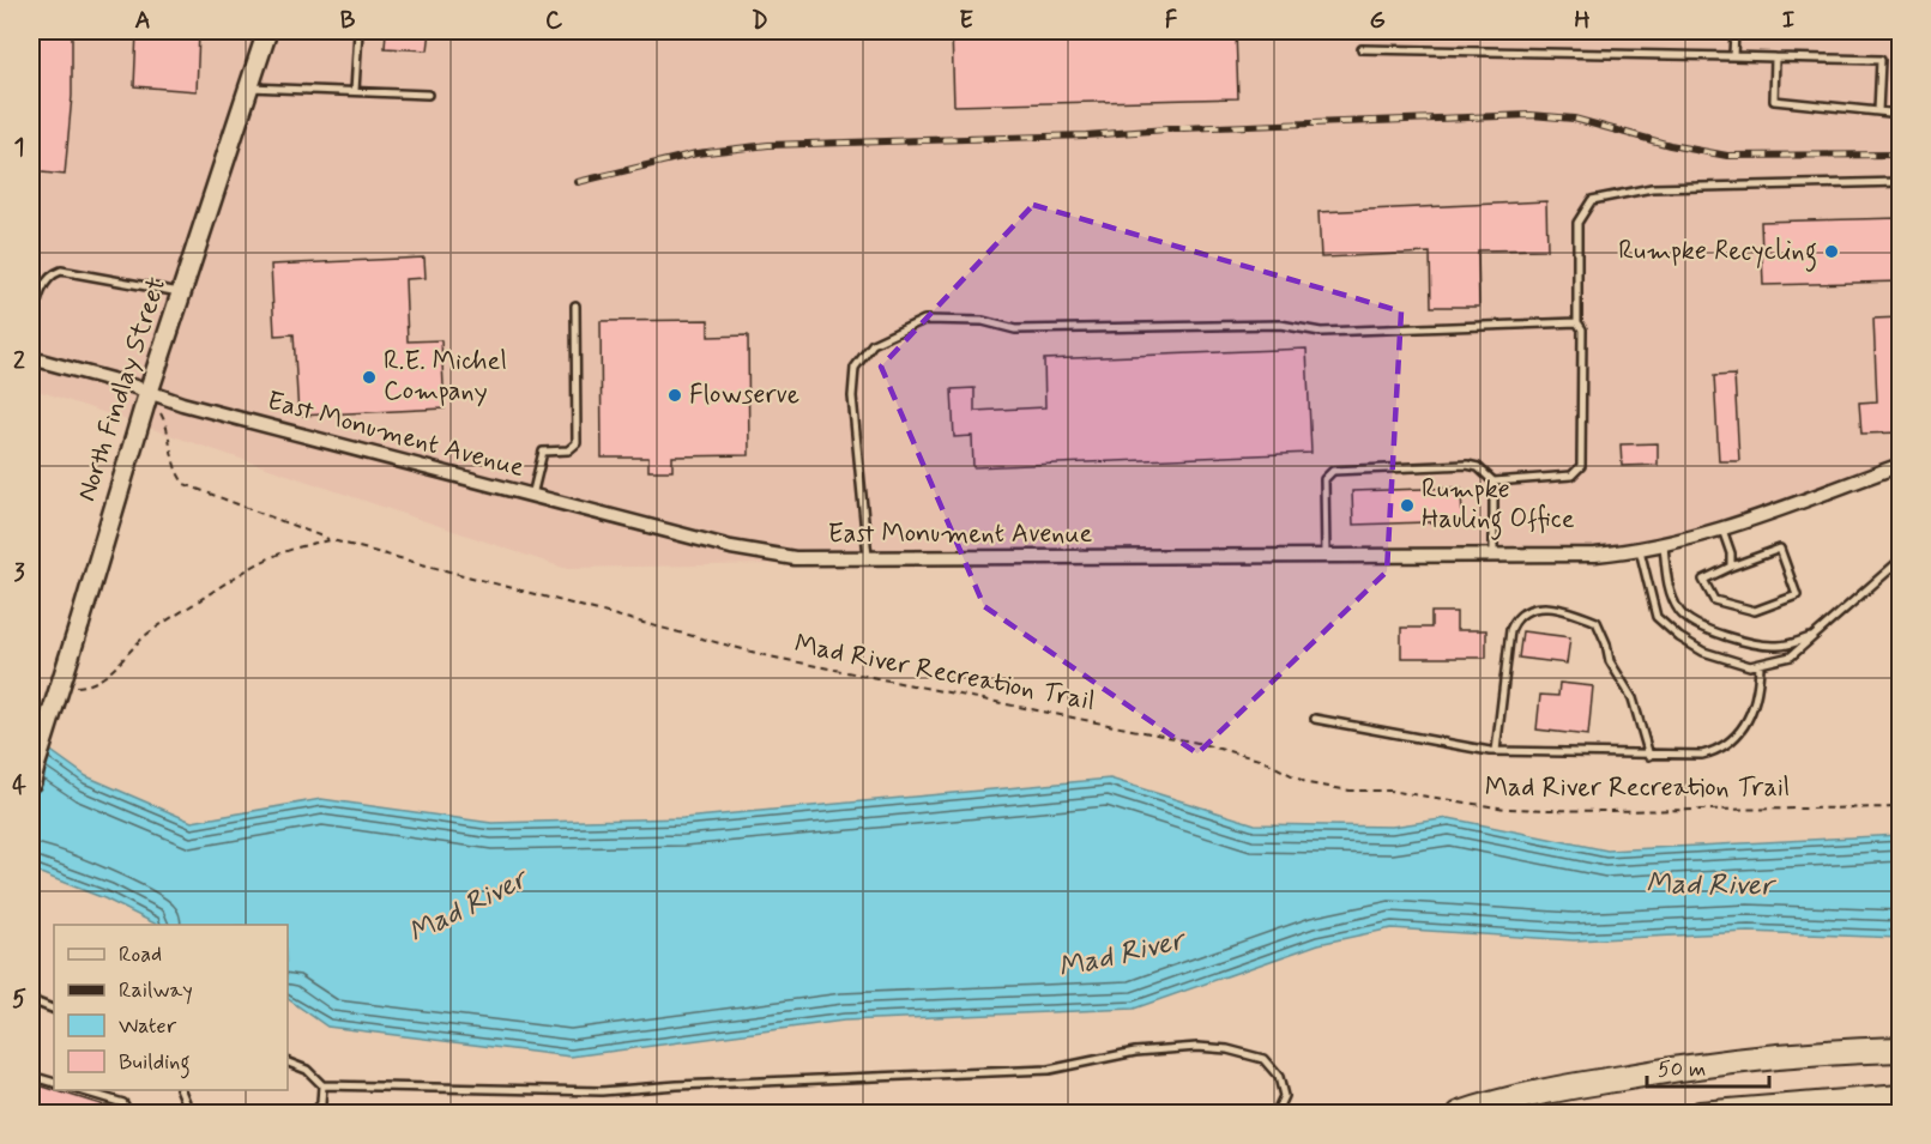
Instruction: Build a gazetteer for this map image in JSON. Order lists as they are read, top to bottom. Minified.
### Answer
{"streets":{"main road":["North Findlay Street"],"street":["East Monument Avenue"],"path":["Mad River Recreation Trail"]},"crossings":[["North Findlay Street","East Monument Avenue"]],"water":["Mad River"],"places":["Rumpke Recycling","R.E. Michel Company","Flowserve","Rumpke Hauling Office"],"legend":["Road","Railway","Water","Building"],"scale_bar":"50 m","grid":{"columns":["A","B","C","D","E","F","G","H","I"],"rows":["1","2","3","4","5"]}}
